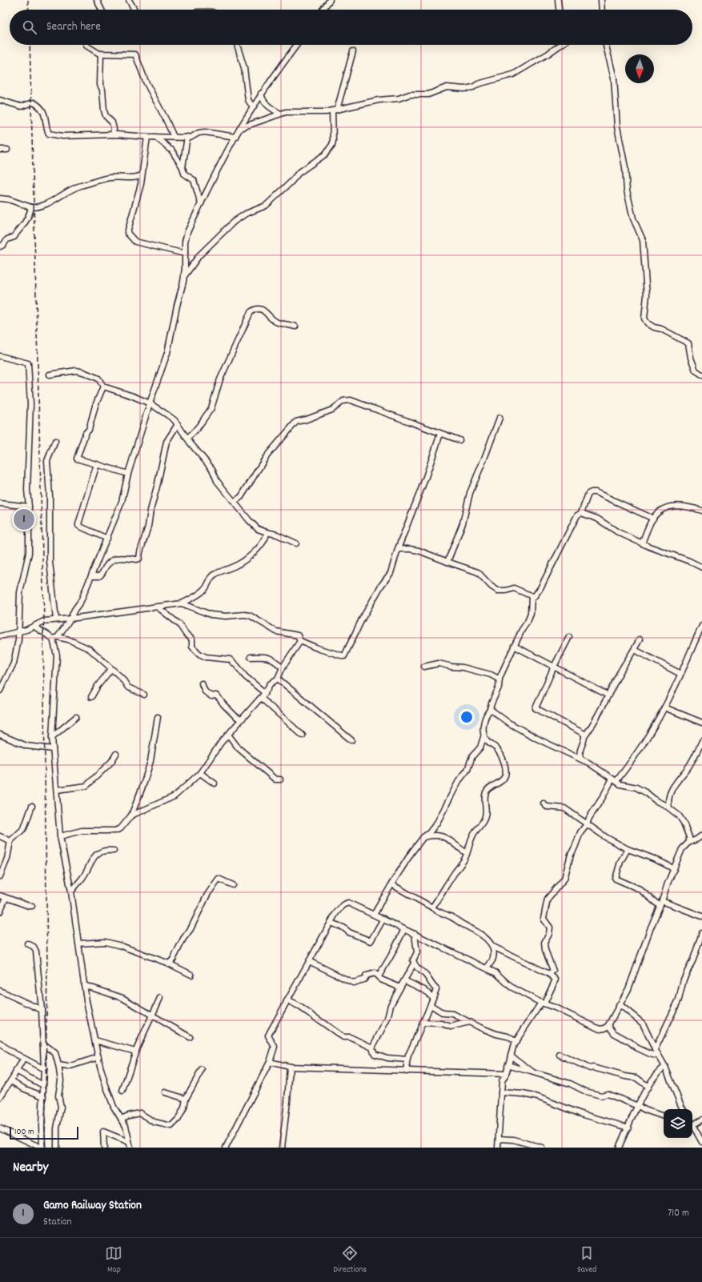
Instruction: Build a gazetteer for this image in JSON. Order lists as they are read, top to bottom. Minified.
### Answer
{"scale_bar":"100 m","north":"bottom","page":{"search":"Search here","pins":"1","scale":"100 m","heading":"Nearby","list":[{"mark":"1","name":"Gamo Railway Station","note":"Station","value":"710 m"}],"nav":["Map","Directions","Saved"]}}
